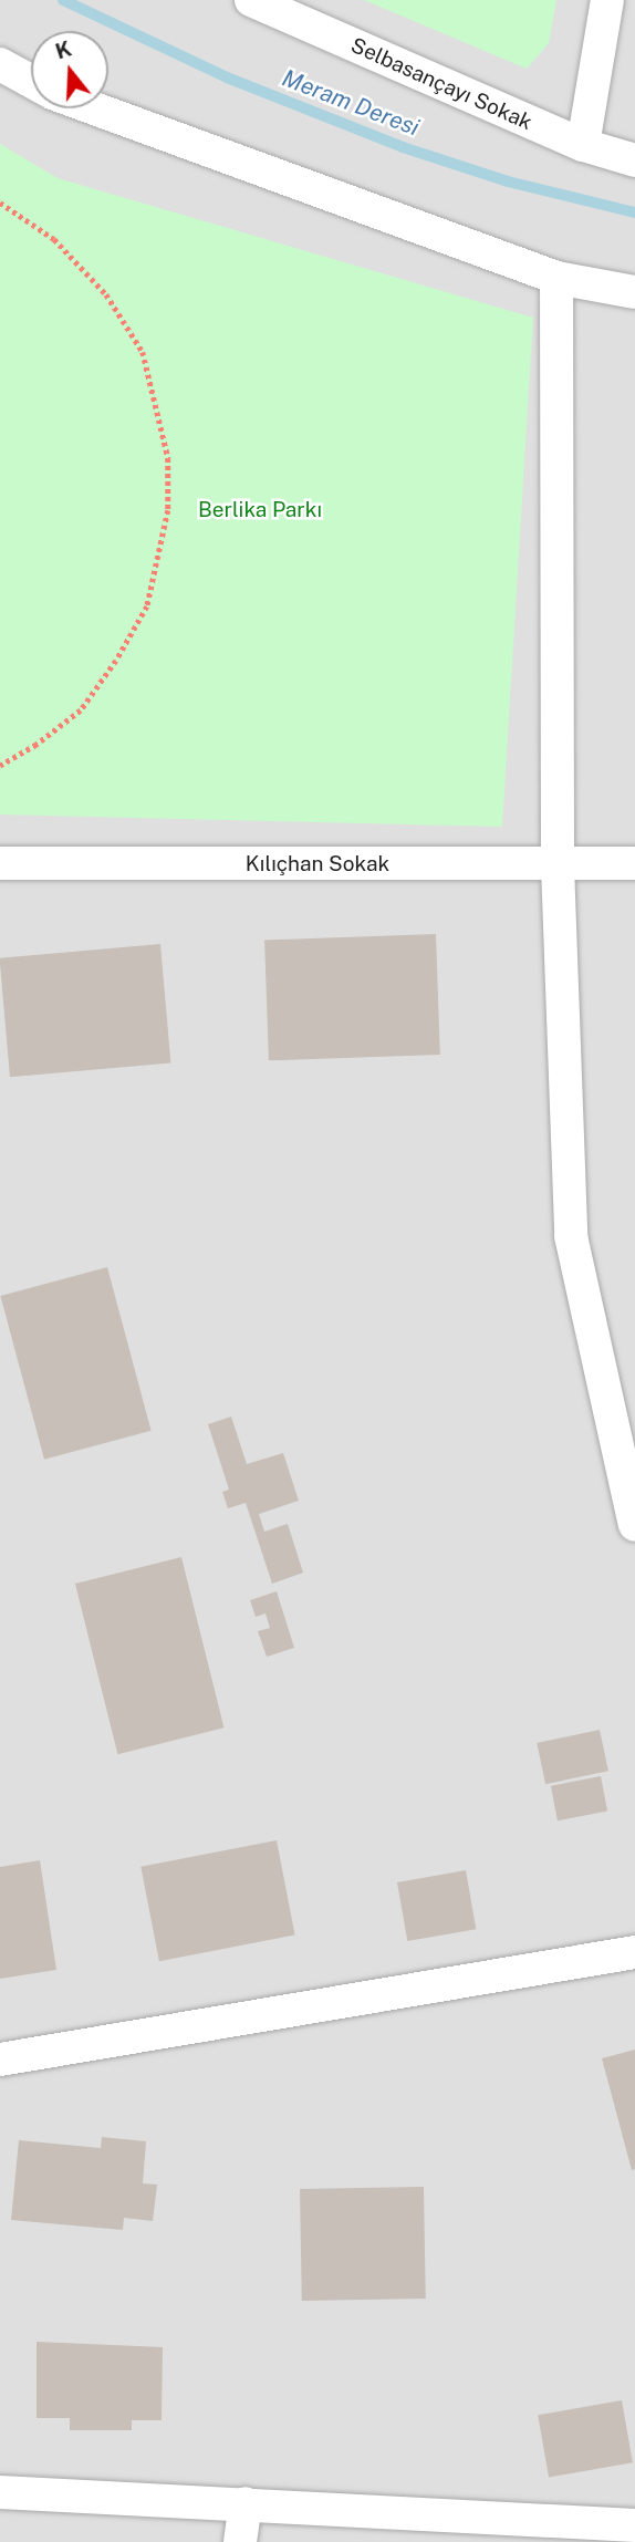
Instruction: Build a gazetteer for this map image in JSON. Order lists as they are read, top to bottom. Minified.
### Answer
{"streets":{"street":["Selbasançayı Sokak","Kılıçhan Sokak"]},"water":["Meram Deresi"],"parks":["Berlika Parkı"],"north":"top"}
